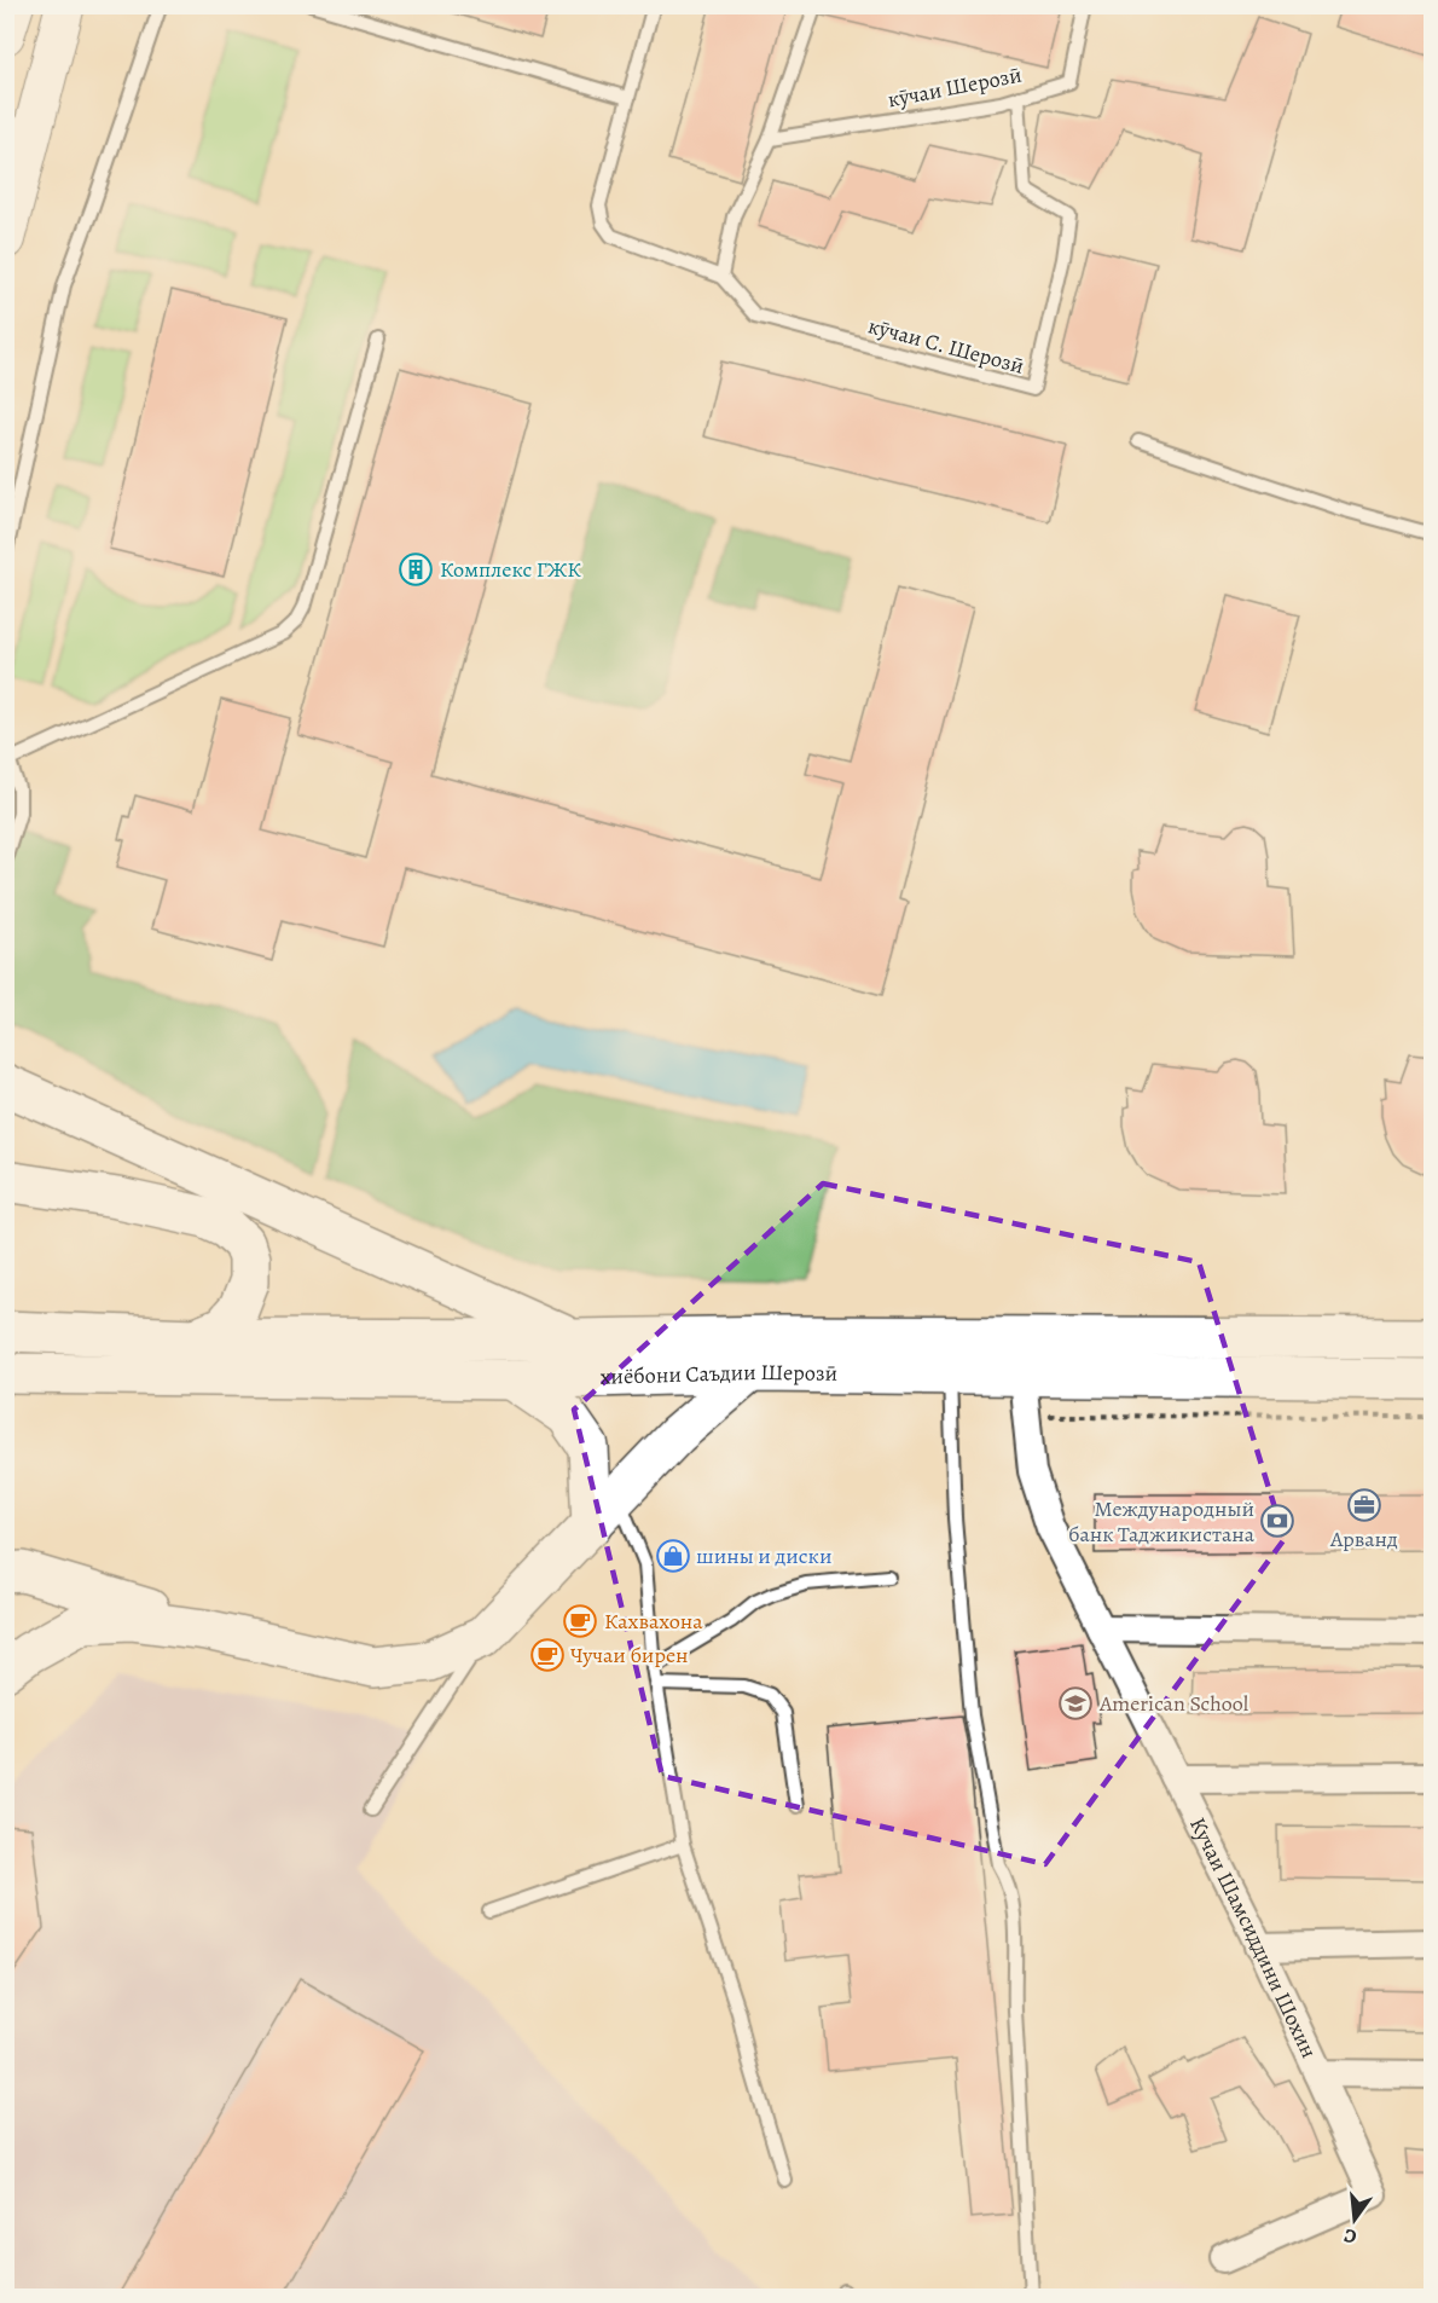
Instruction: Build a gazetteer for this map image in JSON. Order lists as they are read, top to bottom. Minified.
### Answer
{"streets":{"highway":["хиёбони Саъдии Шерозӣ"],"street":["Кучаи Шамсиддини Шохин"],"lane":["кӯчаи Шерозӣ","кӯчаи С. Шерозӣ"]},"crossings":[["кӯчаи Шерозӣ","кӯчаи С. Шерозӣ"],["хиёбони Саъдии Шерозӣ","Кучаи Шамсиддини Шохин"]],"places":{"building":["Комплекс ГЖК"],"office":["Арванд"],"bank":["Международный банк Таджикистана"],"shop":["шины и диски"],"cafe":["Кахвахона","Чучаи бирен"],"school or university":["American School"]},"north":"bottom"}
